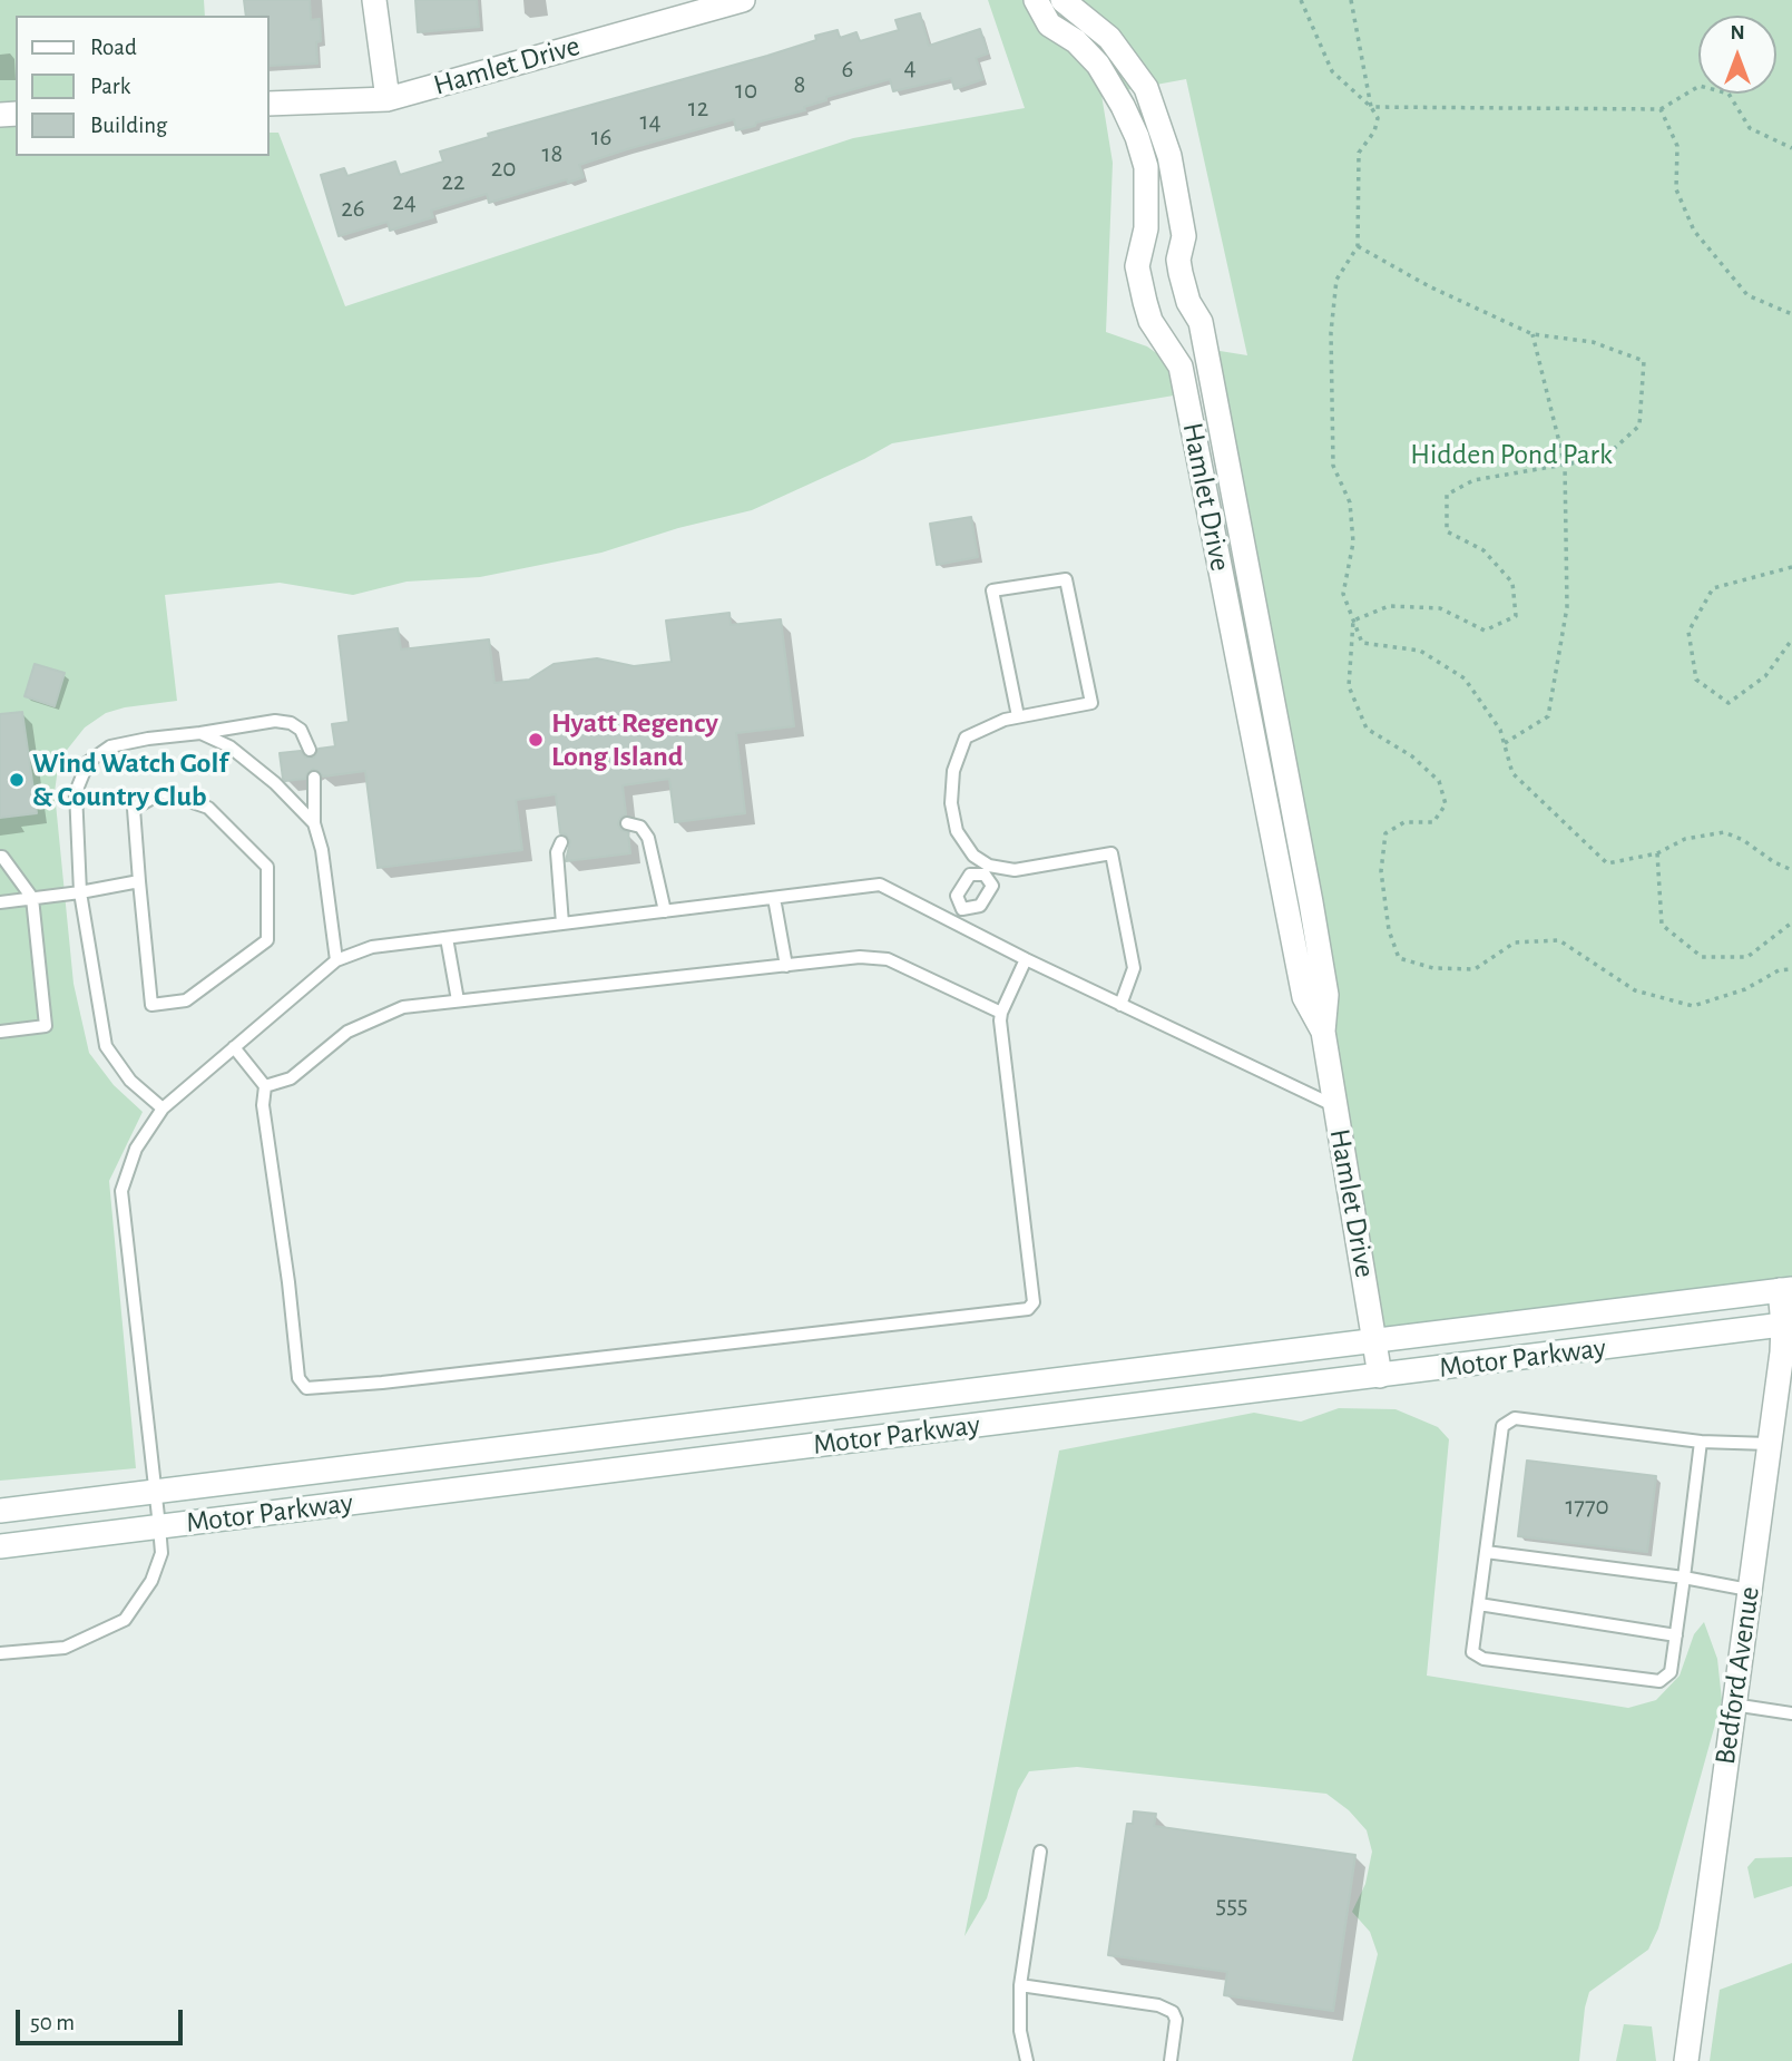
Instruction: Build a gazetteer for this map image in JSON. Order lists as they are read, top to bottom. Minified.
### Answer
{"streets":{"street":["Hamlet Drive","Motor Parkway","Bedford Avenue"]},"crossings":[["Hamlet Drive","Motor Parkway"],["Motor Parkway","Bedford Avenue"]],"parks":["Hidden Pond Park"],"places":["Hyatt Regency Long Island","Wind Watch Golf & Country Club"],"house_numbers":["4","6","8","10","12","14","16","18","20","22","24","26","1770","555"],"legend":["Road","Park","Building"],"scale_bar":"50 m","north":"top"}
